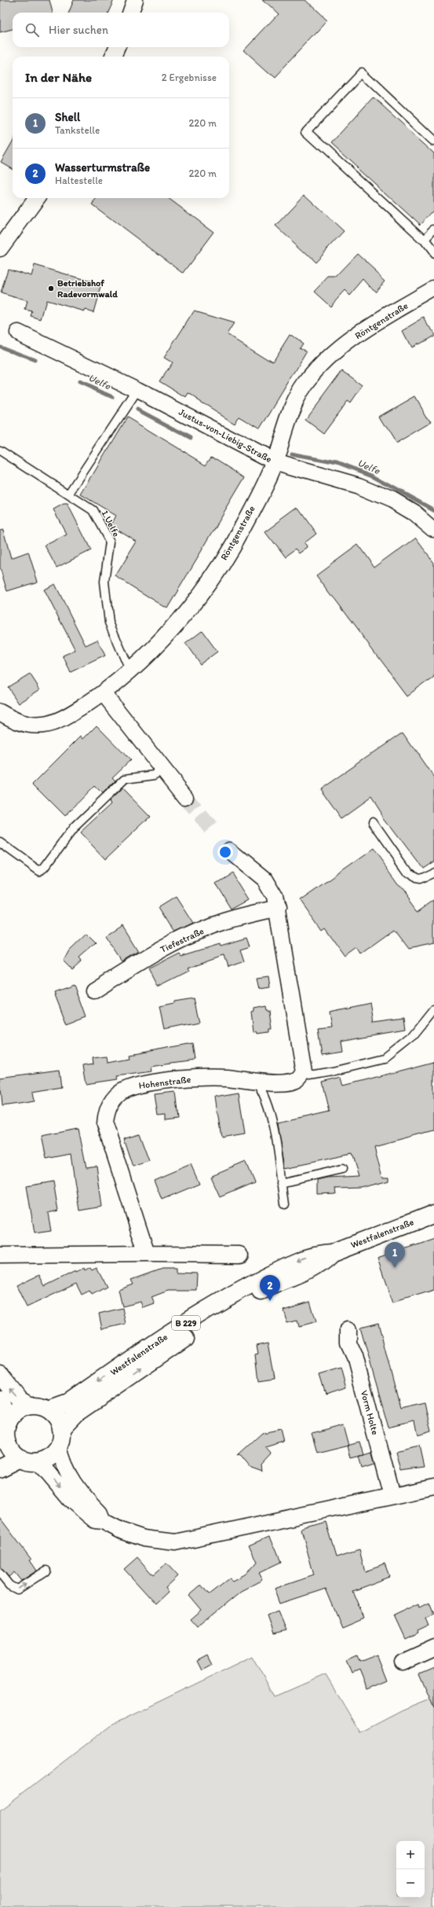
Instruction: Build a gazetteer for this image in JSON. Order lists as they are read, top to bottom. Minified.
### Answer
{"streets":{"main road":["Westfalenstraße","B 229"],"street":["Röntgenstraße","Justus-von-Liebig-Straße","Tiefestraße","Hohenstraße","Vorm Holte"],"lane":["1.Uelfe"]},"crossings":[["Röntgenstraße","Justus-von-Liebig-Straße"],["Röntgenstraße","1.Uelfe"]],"water":["Uelfe"],"places":["Betriebshof Radevormwald"],"page":{"search":"Hier suchen","heading":["In der Nähe","2 Ergebnisse"],"list":[{"mark":"1","name":"Shell","note":"Tankstelle","value":"220 m"},{"mark":"2","name":"Wasserturmstraße","note":"Haltestelle","value":"220 m"}],"pins":["1","2"],"map_buttons":["+","−"]}}
